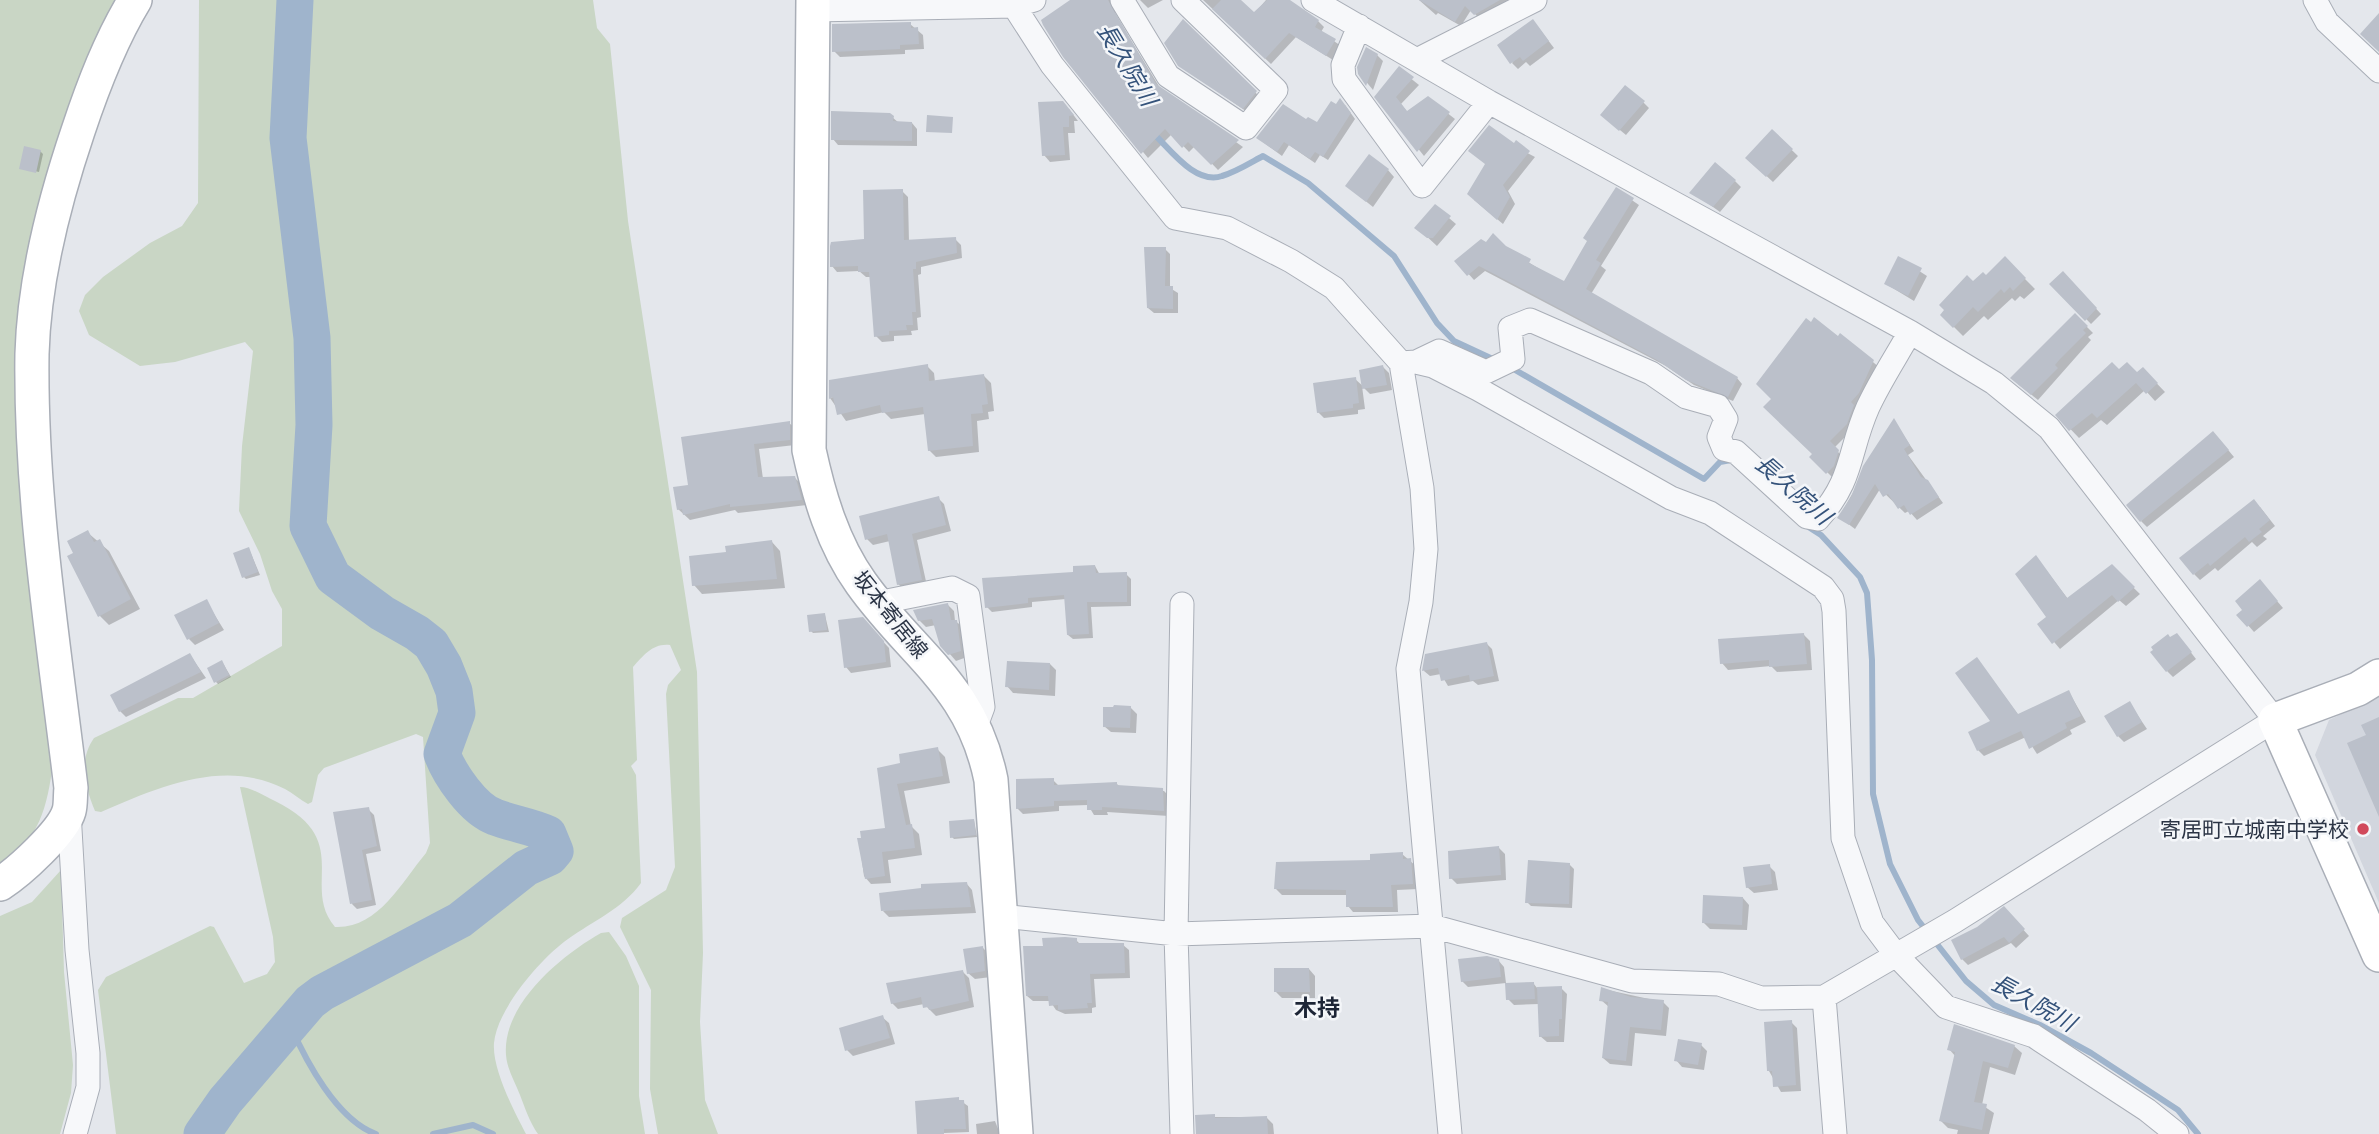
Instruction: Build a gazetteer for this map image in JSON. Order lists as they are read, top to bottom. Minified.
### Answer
{"streets":{"street":["坂本寄居線"]},"districts":["木持"],"water":["長久院川"],"places":["寄居町立城南中学校"]}
